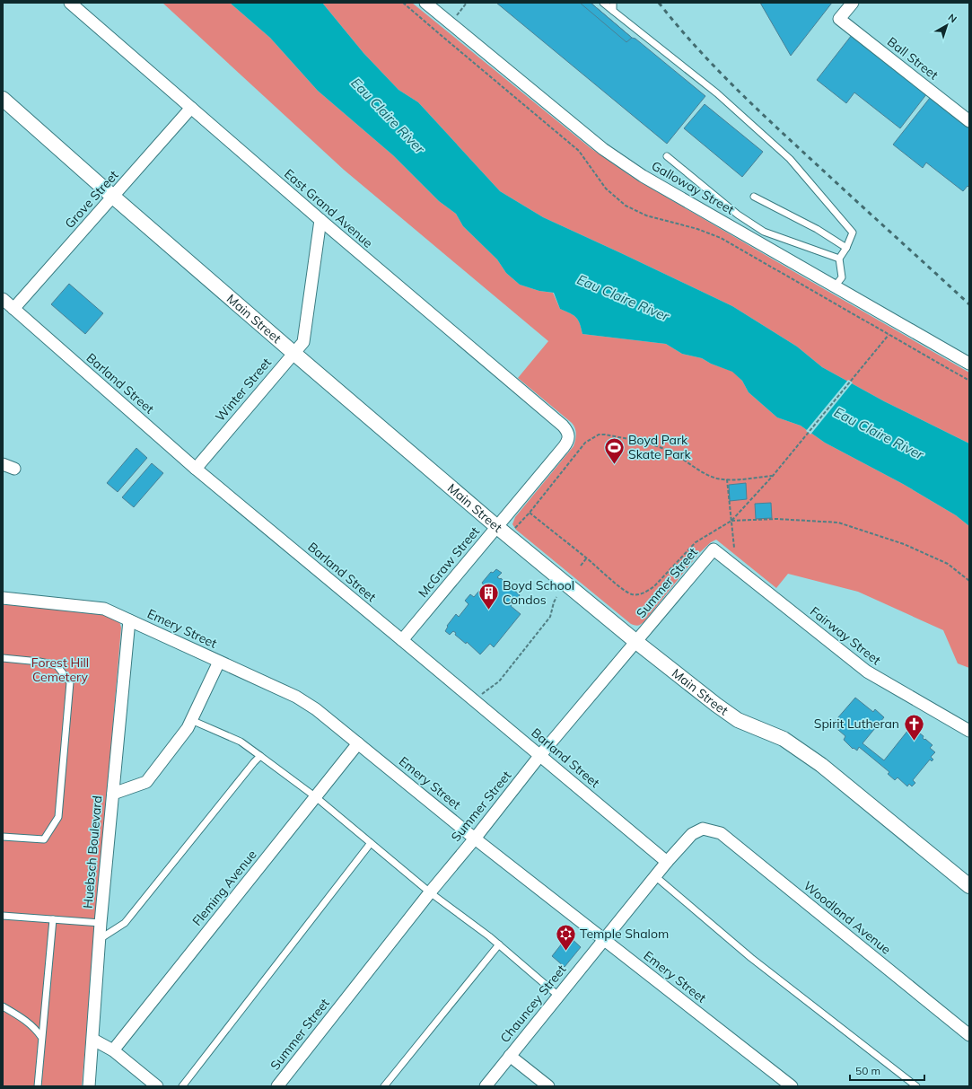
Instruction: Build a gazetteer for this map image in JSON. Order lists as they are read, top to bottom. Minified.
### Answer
{"streets":{"street":["Ball Street","Galloway Street","Grove Street","East Grand Avenue","Main Street","Barland Street","Winter Street","McGraw Street","Summer Street","Emery Street","Fairway Street","Huebsch Boulevard","Fleming Avenue","Woodland Avenue","Chauncey Street"]},"crossings":[["Grove Street","East Grand Avenue"],["Grove Street","Main Street"],["Grove Street","Barland Street"],["East Grand Avenue","Winter Street"],["East Grand Avenue","McGraw Street"],["Main Street","Winter Street"],["Main Street","McGraw Street"],["Main Street","Summer Street"],["Barland Street","Winter Street"],["Barland Street","McGraw Street"],["Barland Street","Summer Street"],["Barland Street","Chauncey Street"],["Summer Street","Emery Street"],["Summer Street","Fairway Street"],["Emery Street","Huebsch Boulevard"],["Emery Street","Fleming Avenue"],["Emery Street","Chauncey Street"],["Woodland Avenue","Chauncey Street"]],"water":["Eau Claire River"],"parks":["Forest Hill Cemetery"],"places":{"sports":["Boyd Park Skate Park"],"building":["Boyd School Condos"],"church":["Spirit Lutheran"],"synagogue":["Temple Shalom"]},"scale_bar":"50 m","north":"top right"}
